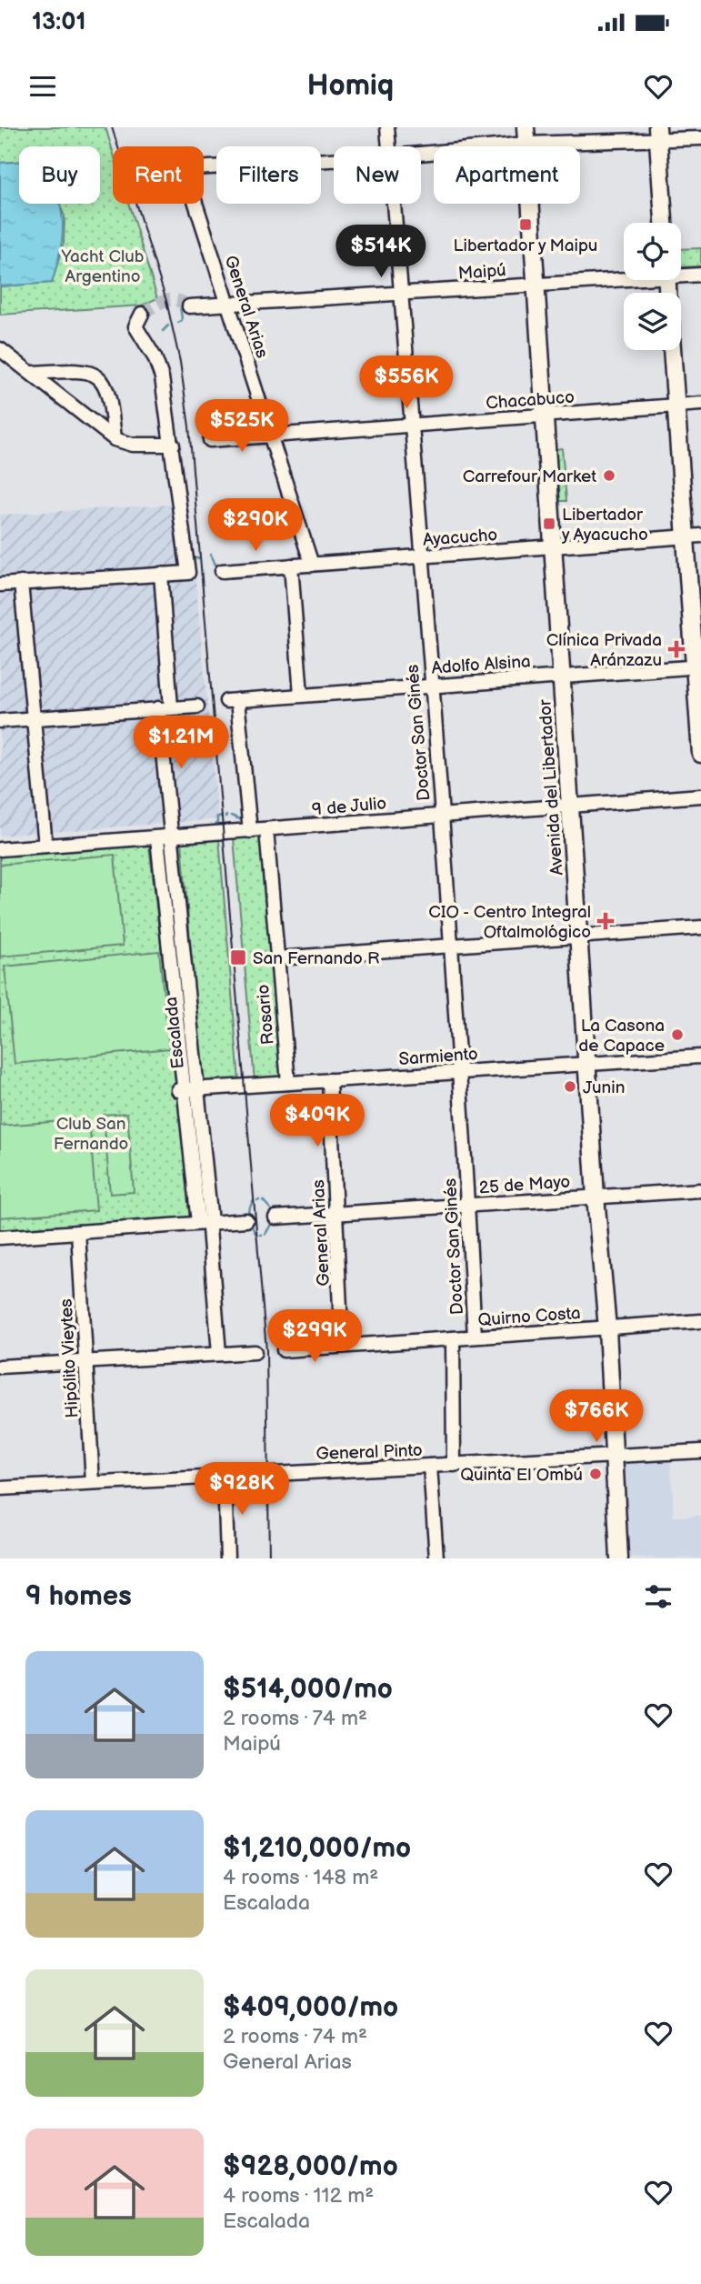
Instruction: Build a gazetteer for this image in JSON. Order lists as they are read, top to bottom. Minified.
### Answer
{"streets":{"main road":["Avenida del Libertador"],"street":["Maipú","General Arias","Chacabuco","Ayacucho","Adolfo Alsina","Doctor San Ginés","9 de Julio","Rosario","Escalada","Sarmiento","25 de Mayo","Quirno Costa","Hipólito Vieytes","General Pinto"]},"crossings":[["Maipú","General Arias"],["Maipú","Doctor San Ginés"],["Maipú","Avenida del Libertador"],["General Arias","Chacabuco"],["General Arias","Ayacucho"],["General Arias","Sarmiento"],["General Arias","25 de Mayo"],["General Arias","Quirno Costa"],["Chacabuco","Doctor San Ginés"],["Chacabuco","Avenida del Libertador"],["Ayacucho","Doctor San Ginés"],["Ayacucho","Avenida del Libertador"],["Adolfo Alsina","Doctor San Ginés"],["Adolfo Alsina","Avenida del Libertador"],["Adolfo Alsina","9 de Julio"],["Doctor San Ginés","9 de Julio"],["Doctor San Ginés","Sarmiento"],["Doctor San Ginés","25 de Mayo"],["Doctor San Ginés","Quirno Costa"],["Doctor San Ginés","General Pinto"],["Avenida del Libertador","9 de Julio"],["Avenida del Libertador","Sarmiento"],["Avenida del Libertador","25 de Mayo"],["Avenida del Libertador","Quirno Costa"],["Avenida del Libertador","General Pinto"],["9 de Julio","Rosario"],["9 de Julio","Escalada"],["Rosario","Sarmiento"],["Escalada","Sarmiento"],["Hipólito Vieytes","General Pinto"]],"parks":["Yacht Club Argentino","Club San Fernando"],"places":{"transit":["Libertador y Maipu","Libertador y Ayacucho","San Fernando R"],"other":["Carrefour Market","La Casona de Capace","Junin","Quinta El Ombú"],"health":["Clínica Privada Aránzazu","CIO - Centro Integral Oftalmológico"]},"page":{"status":"13:01","header":"Homiq","chip":["Buy","Rent","Filters","New","Apartment"],"price":["$514K","$556K","$525K","$290K","$1.21M","$409K","$299K","$766K","$928K"],"heading":"9 homes","list":[{"name":"$514,000/mo","note":"2 rooms · 74 m² · Maipú"},{"name":"$1,210,000/mo","note":"4 rooms · 148 m² · Escalada"},{"name":"$409,000/mo","note":"2 rooms · 74 m² · General Arias"},{"name":"$928,000/mo","note":"4 rooms · 112 m² · Escalada"}]}}
